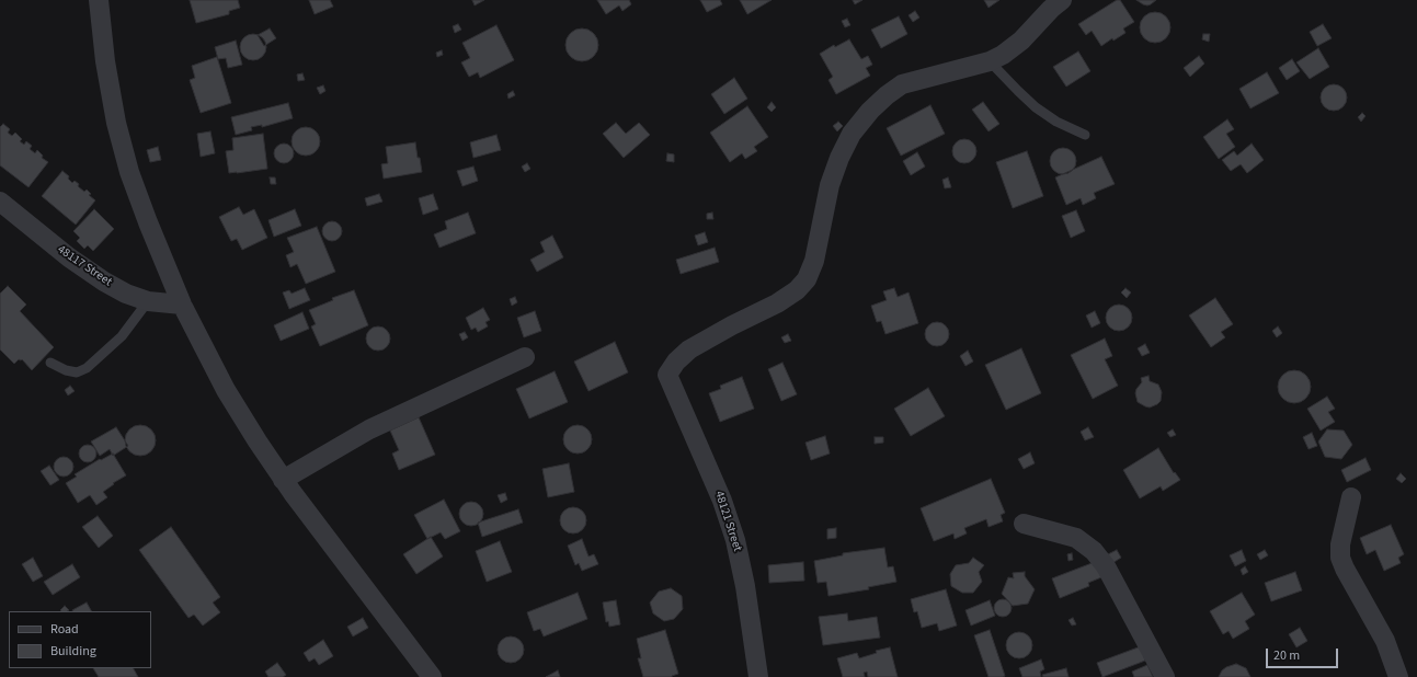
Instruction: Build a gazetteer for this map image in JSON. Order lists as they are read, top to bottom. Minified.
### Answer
{"streets":{"street":["48117 Street","48121 Street"]},"legend":["Road","Building"],"scale_bar":"20 m"}
